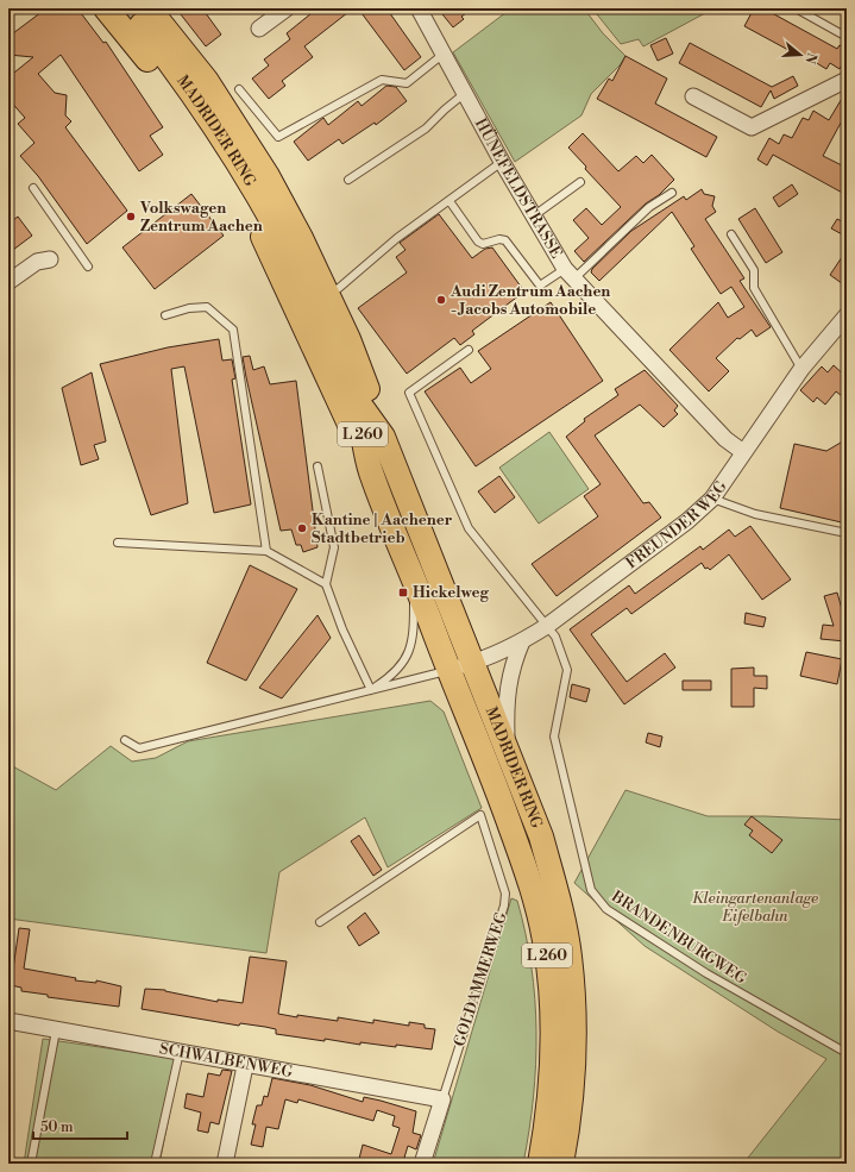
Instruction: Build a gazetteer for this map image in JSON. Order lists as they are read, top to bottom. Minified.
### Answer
{"streets":{"main road":["MADRIDER RING","L 260"],"street":["HÜNEFELDSTRASSE","FREUNDER WEG","GOLDAMMERWEG","SCHWALBENWEG"],"lane":["BRANDENBURGWEG"]},"crossings":[["MADRIDER RING","FREUNDER WEG"],["HÜNEFELDSTRASSE","FREUNDER WEG"],["FREUNDER WEG","BRANDENBURGWEG"],["GOLDAMMERWEG","SCHWALBENWEG"]],"parks":["Kleingartenanlage Eifelbahn"],"places":{"other":["Volkswagen Zentrum Aachen","Audi Zentrum Aachen - Jacobs Automobile","Kantine | Aachener Stadtbetrieb"],"transit":["Hickelweg"]},"scale_bar":"50 m","north":"right"}
